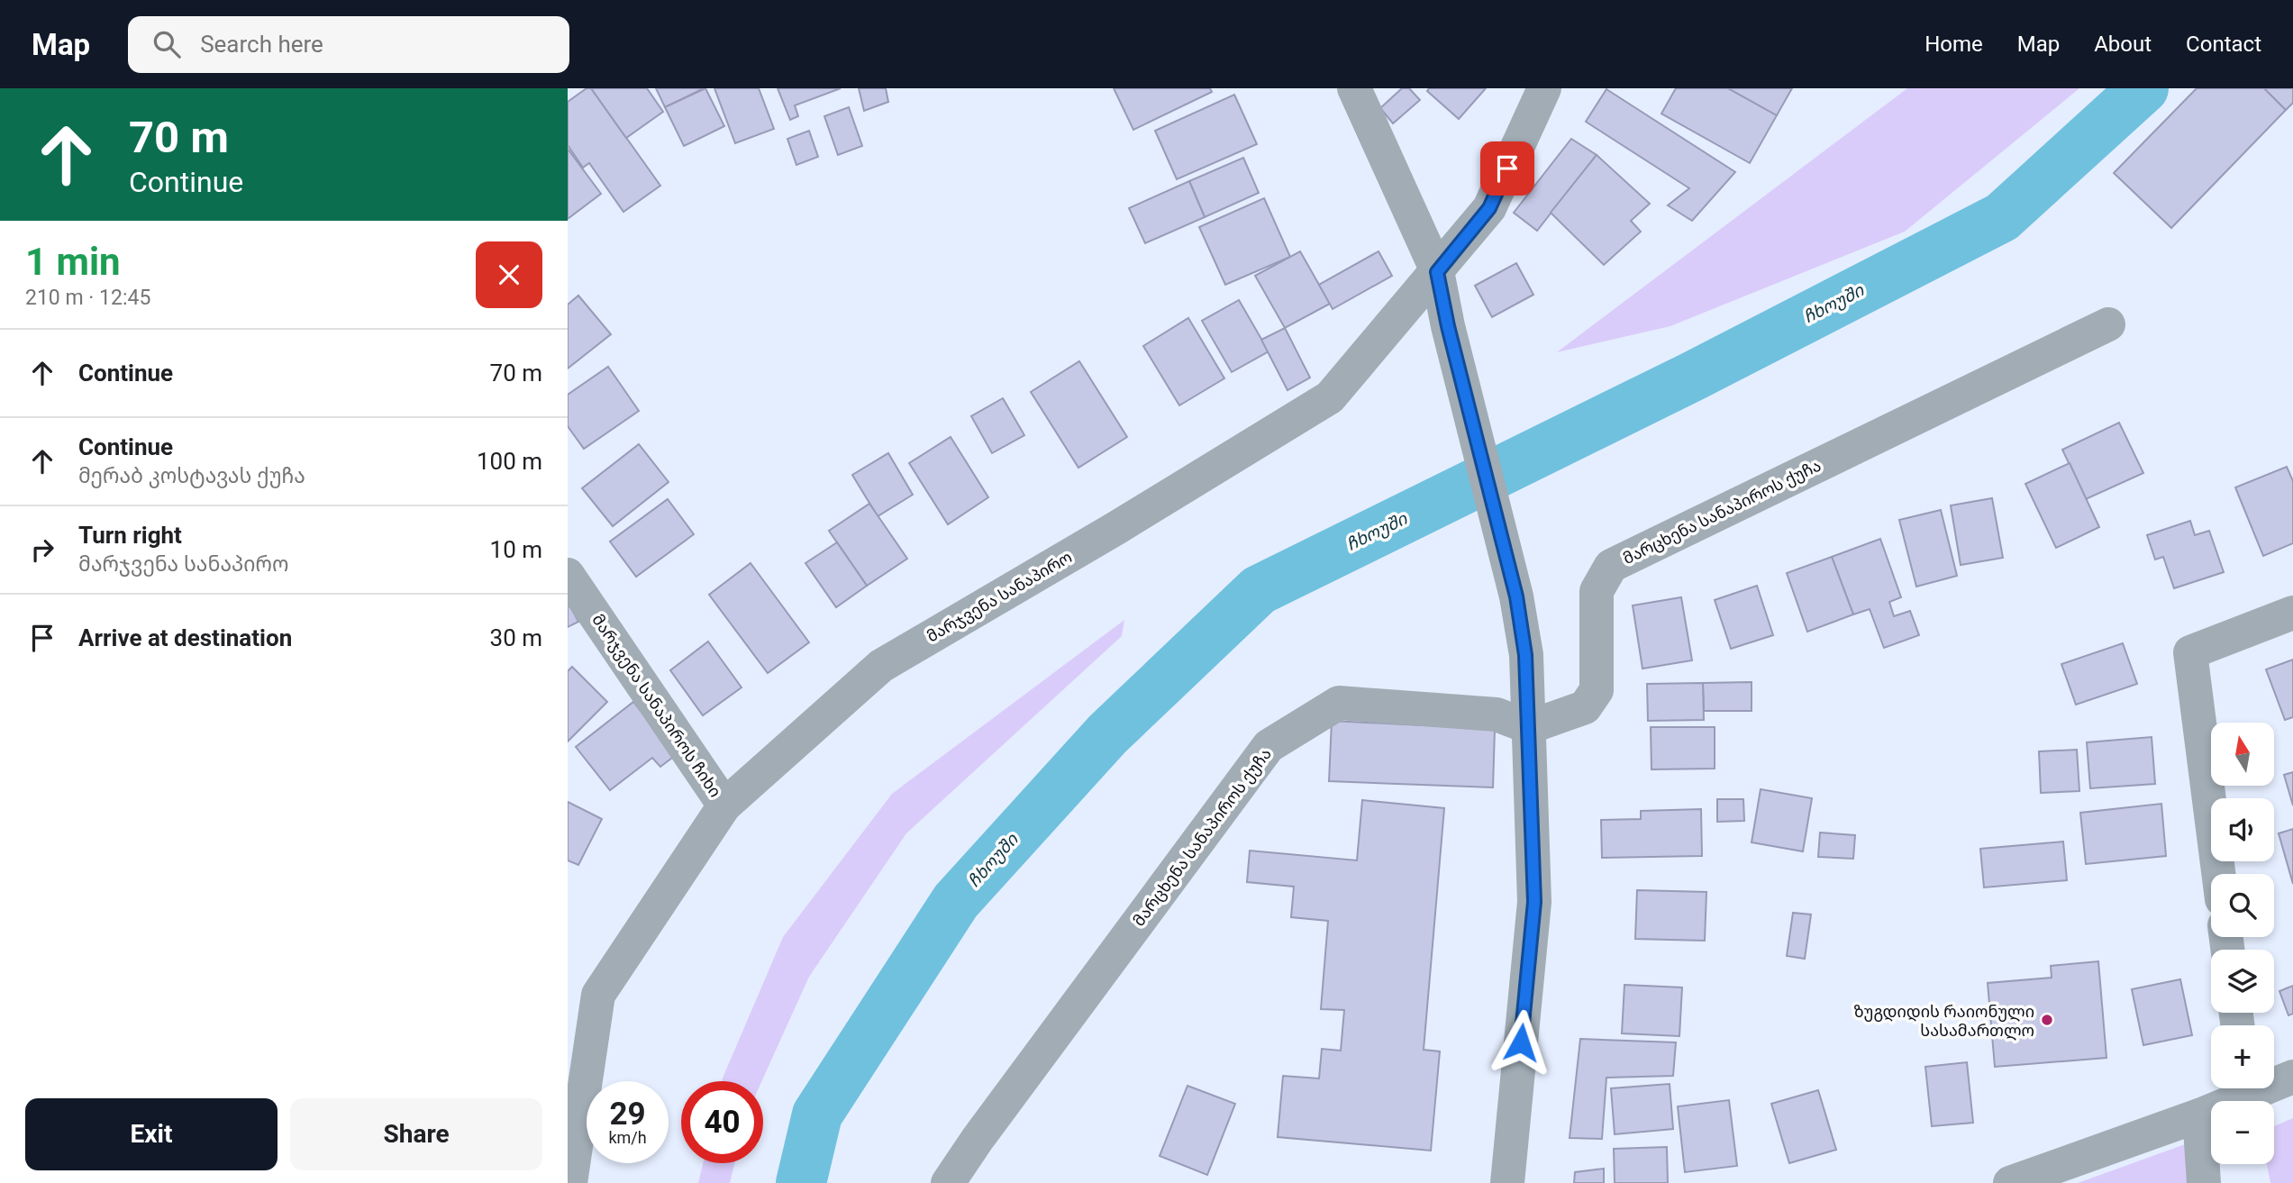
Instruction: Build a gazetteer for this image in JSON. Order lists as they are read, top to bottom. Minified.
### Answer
{"streets":{"street":["მარცხენა სანაპიროს ქუჩა","მარჯვენა სანაპირო","მარჯვენა სანაპიროს ჩიხი"]},"crossings":[["მარჯვენა სანაპირო","მარჯვენა სანაპიროს ჩიხი"]],"water":["ჩხოუში"],"places":["ზუგდიდის რაიონული სასამართლო"],"north":"top","page":{"header":"Map","search":"Search here","nav":["Home","Map","About","Contact"],"turn":["70 m","Continue"],"heading":["1 min","210 m · 12:45"],"list":[{"name":"Continue","value":"70 m"},{"name":"Continue","note":"მერაბ კოსტავას ქუჩა","value":"100 m"},{"name":"Turn right","note":"მარჯვენა სანაპირო","value":"10 m"},{"name":"Arrive at destination","value":"30 m"}],"map_buttons":["+","−"],"speed":"29 km/h","limit":"40","buttons":["Exit","Share"]}}
